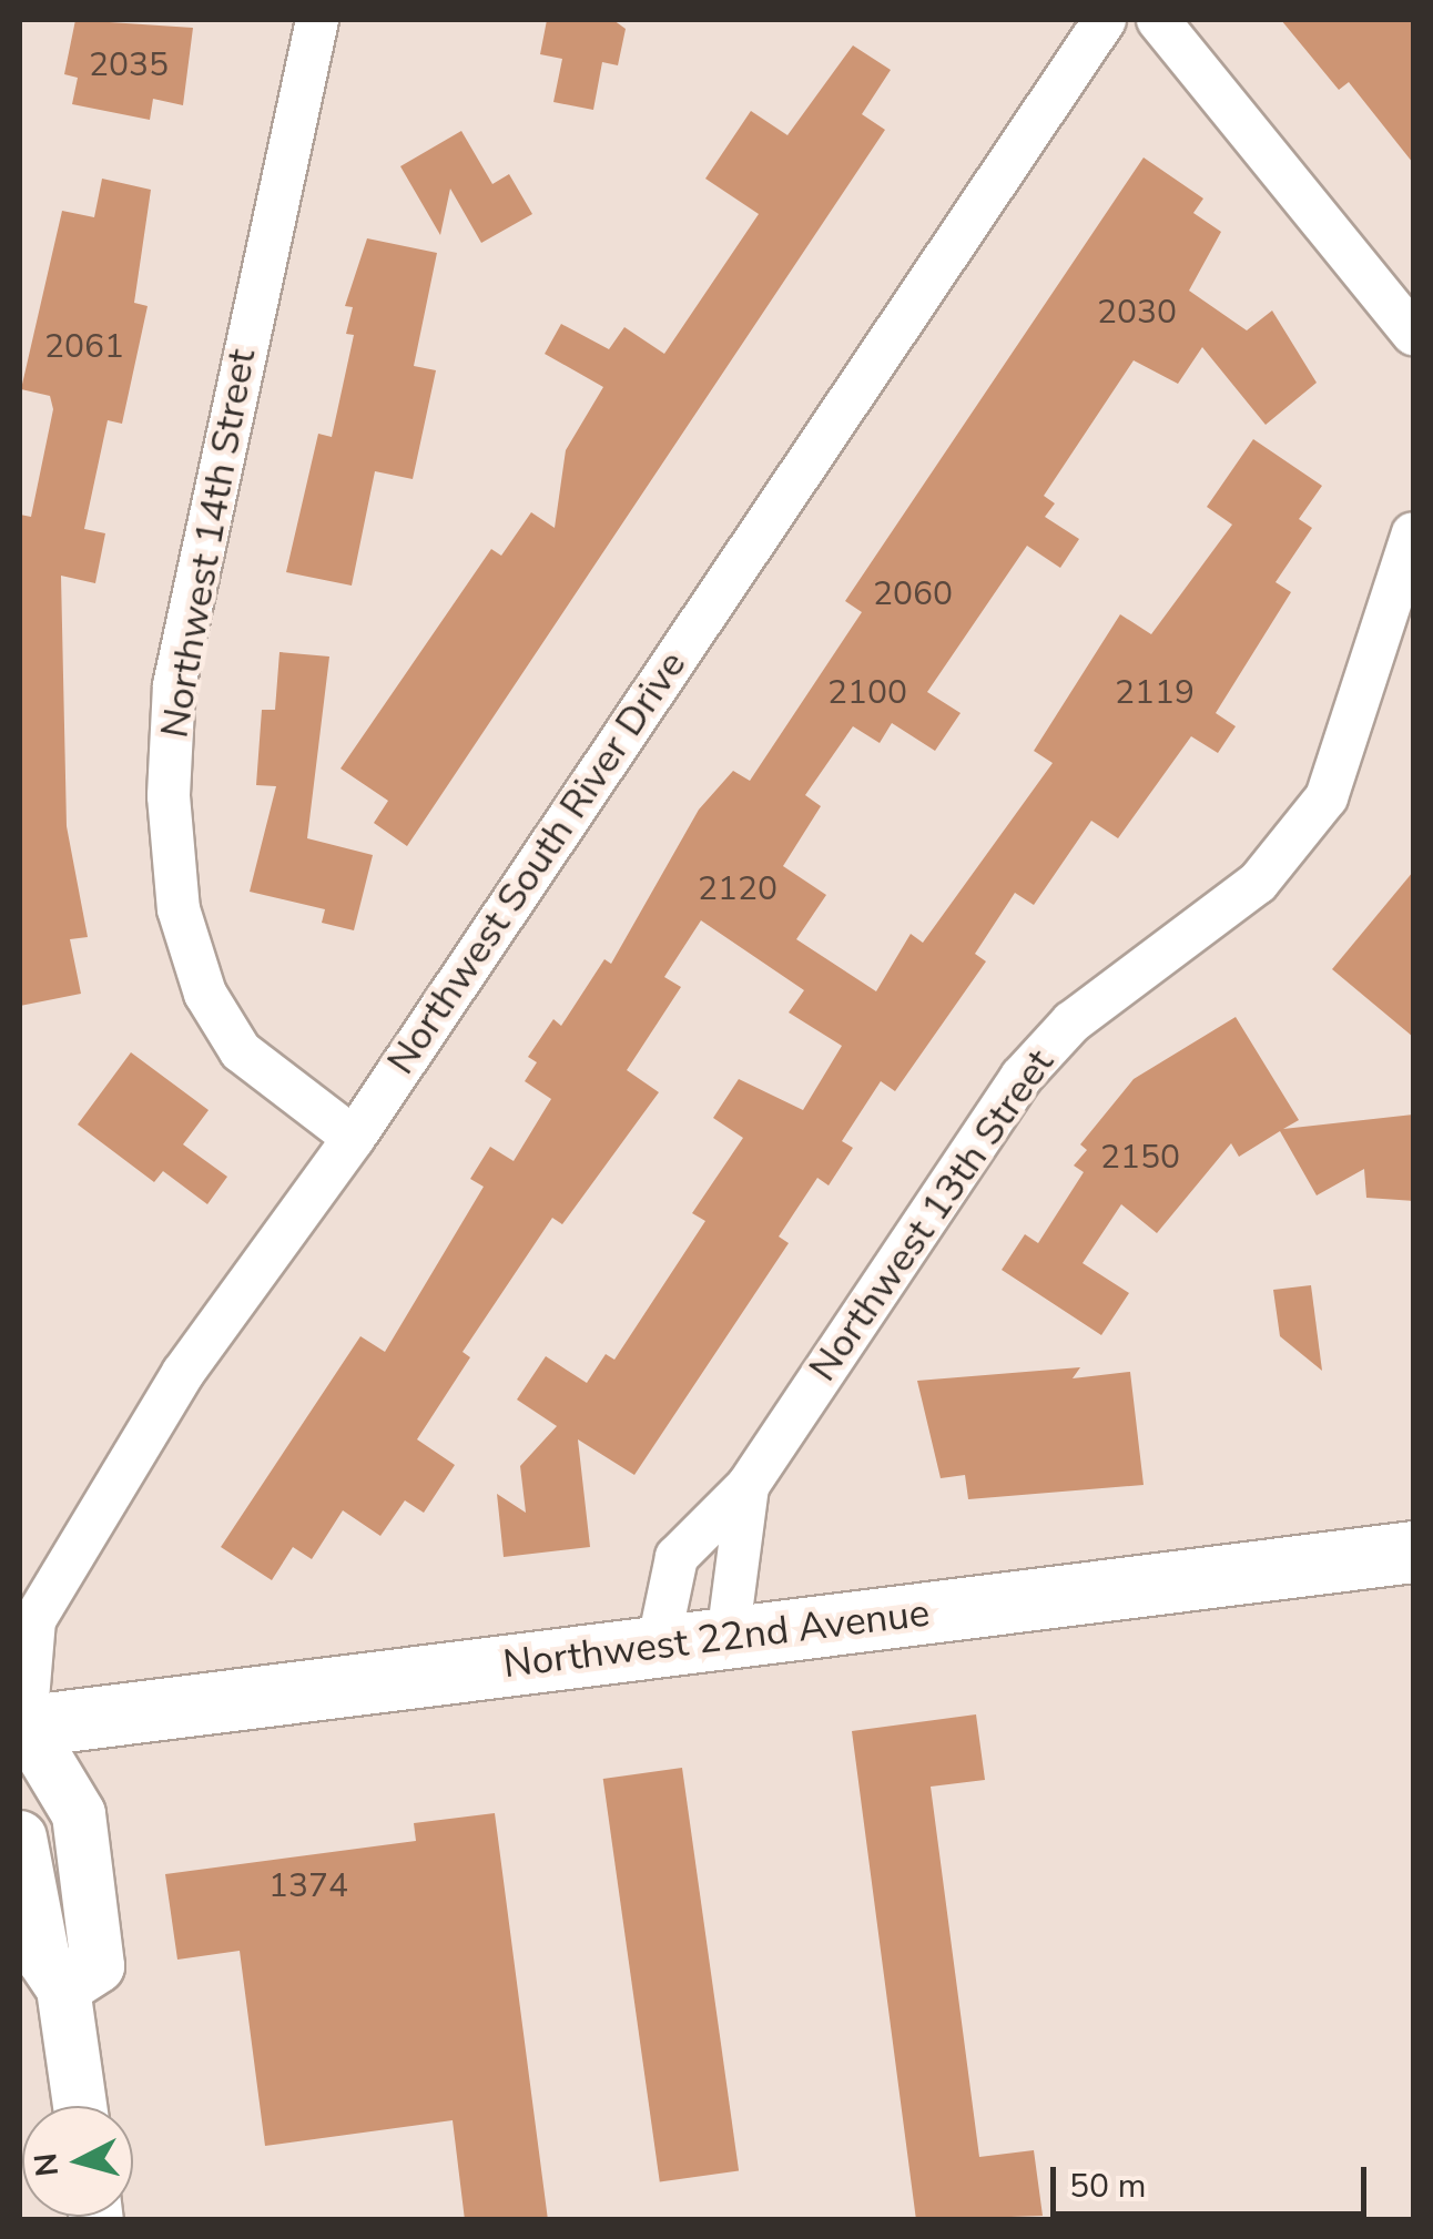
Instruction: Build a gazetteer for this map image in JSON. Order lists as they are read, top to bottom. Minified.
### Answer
{"streets":{"main road":["Northwest 22nd Avenue"],"street":["Northwest 14th Street","Northwest South River Drive","Northwest 13th Street"]},"crossings":[["Northwest 14th Street","Northwest South River Drive"],["Northwest South River Drive","Northwest 22nd Avenue"],["Northwest 13th Street","Northwest 22nd Avenue"]],"house_numbers":["2035","2030","2061","2060","2100","2119","2120","2150","1374"],"scale_bar":"50 m","north":"left"}
